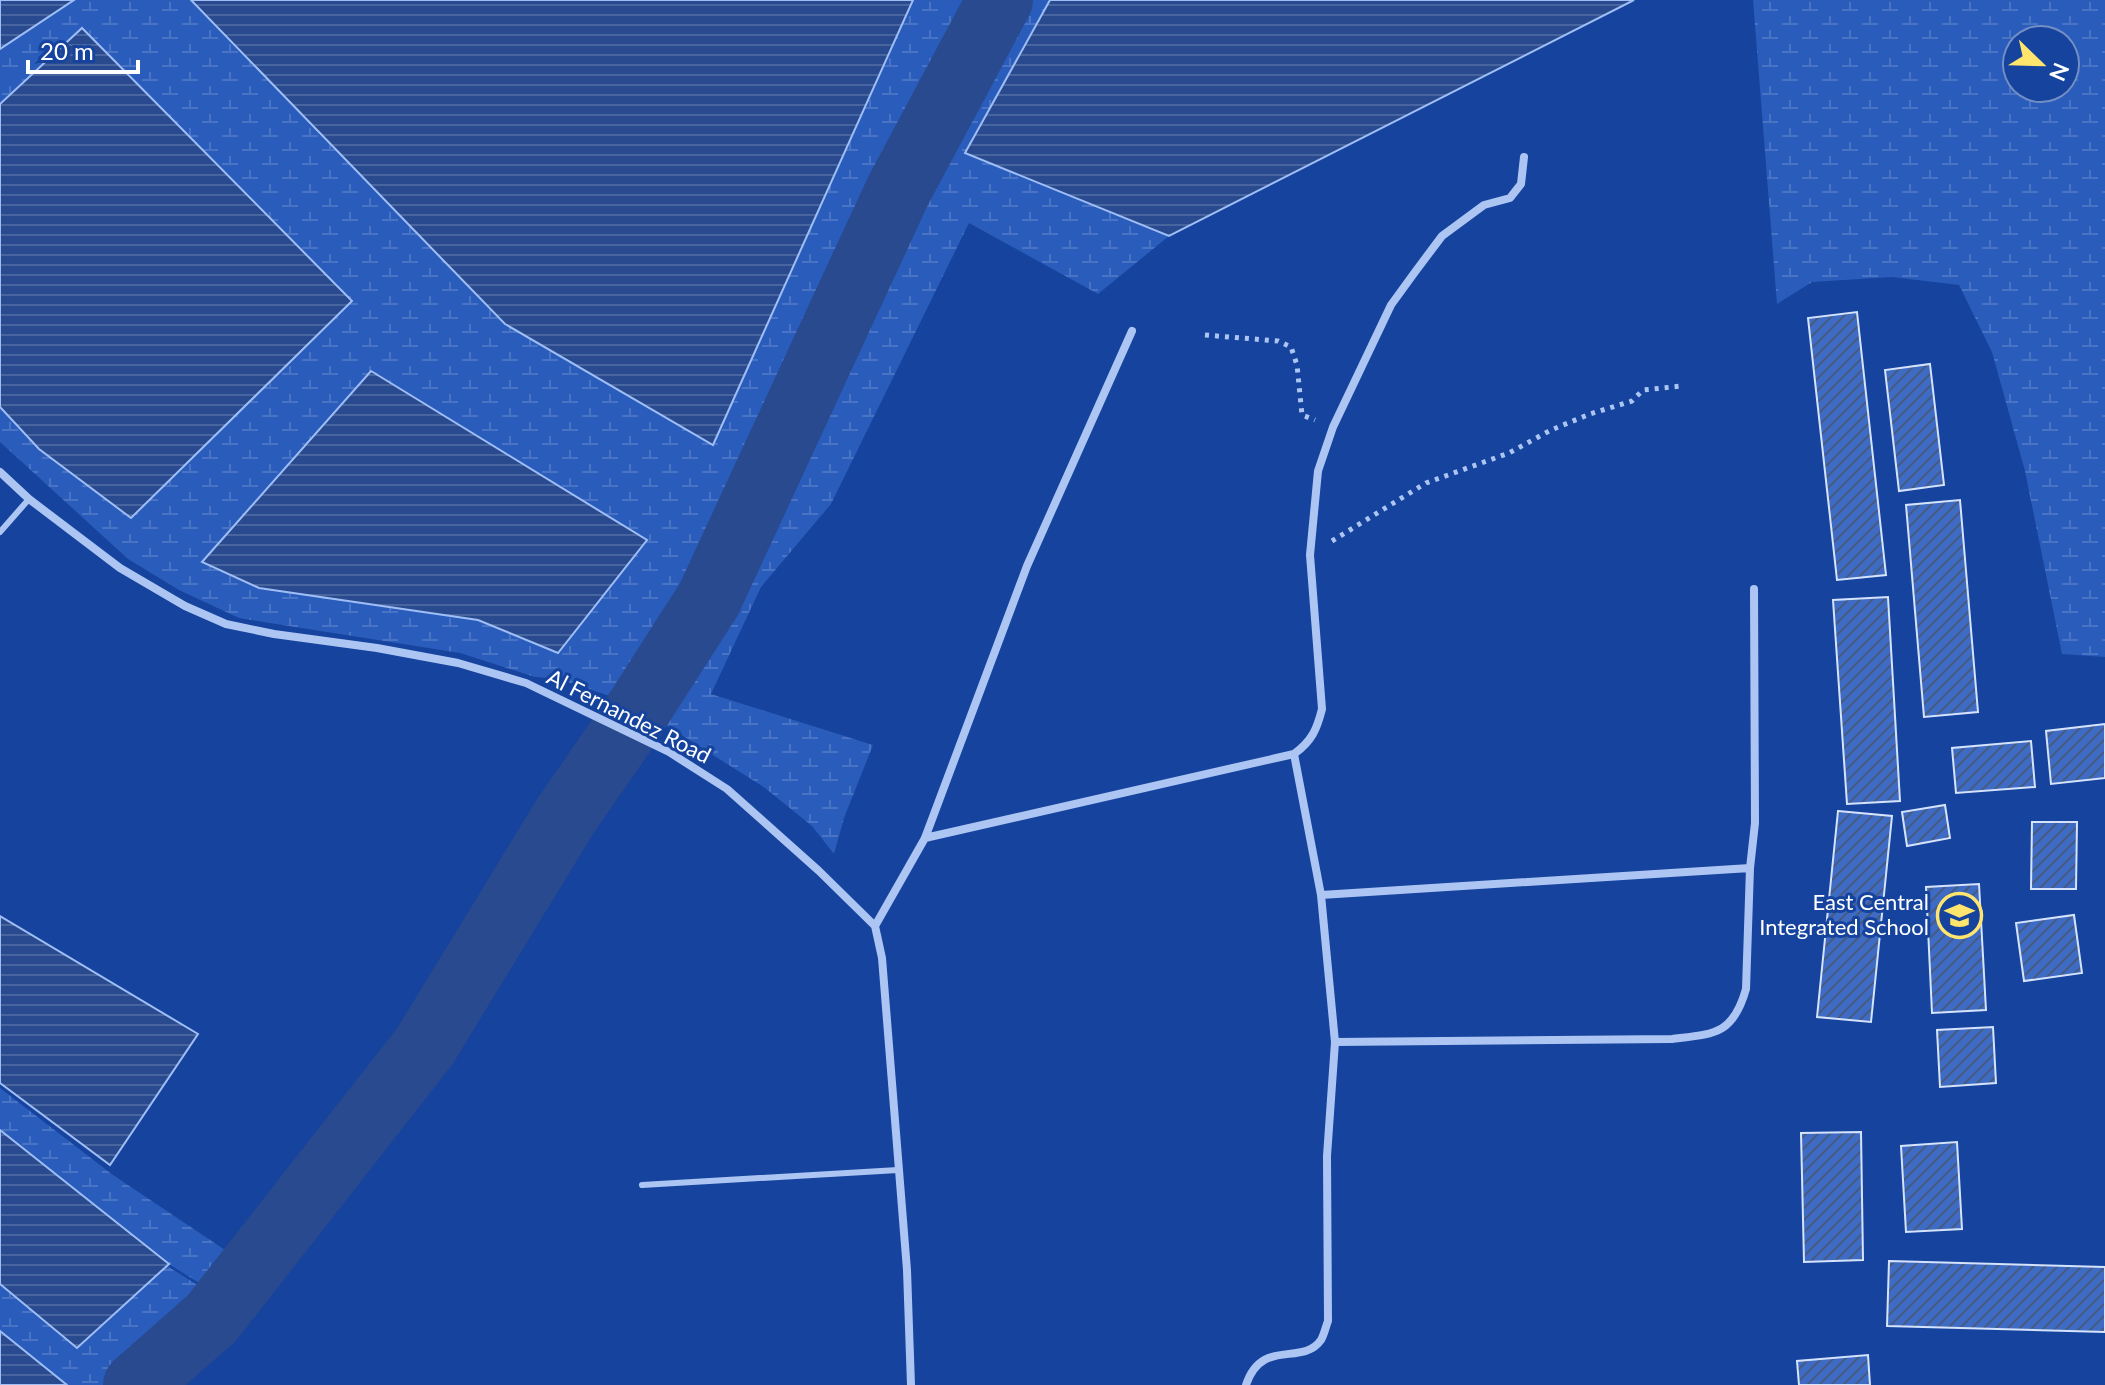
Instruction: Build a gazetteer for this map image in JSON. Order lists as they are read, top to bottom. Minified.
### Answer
{"streets":{"street":["Al Fernandez Road"]},"places":{"school or university":["East Central Integrated School"]},"scale_bar":"20 m","north":"bottom right"}
